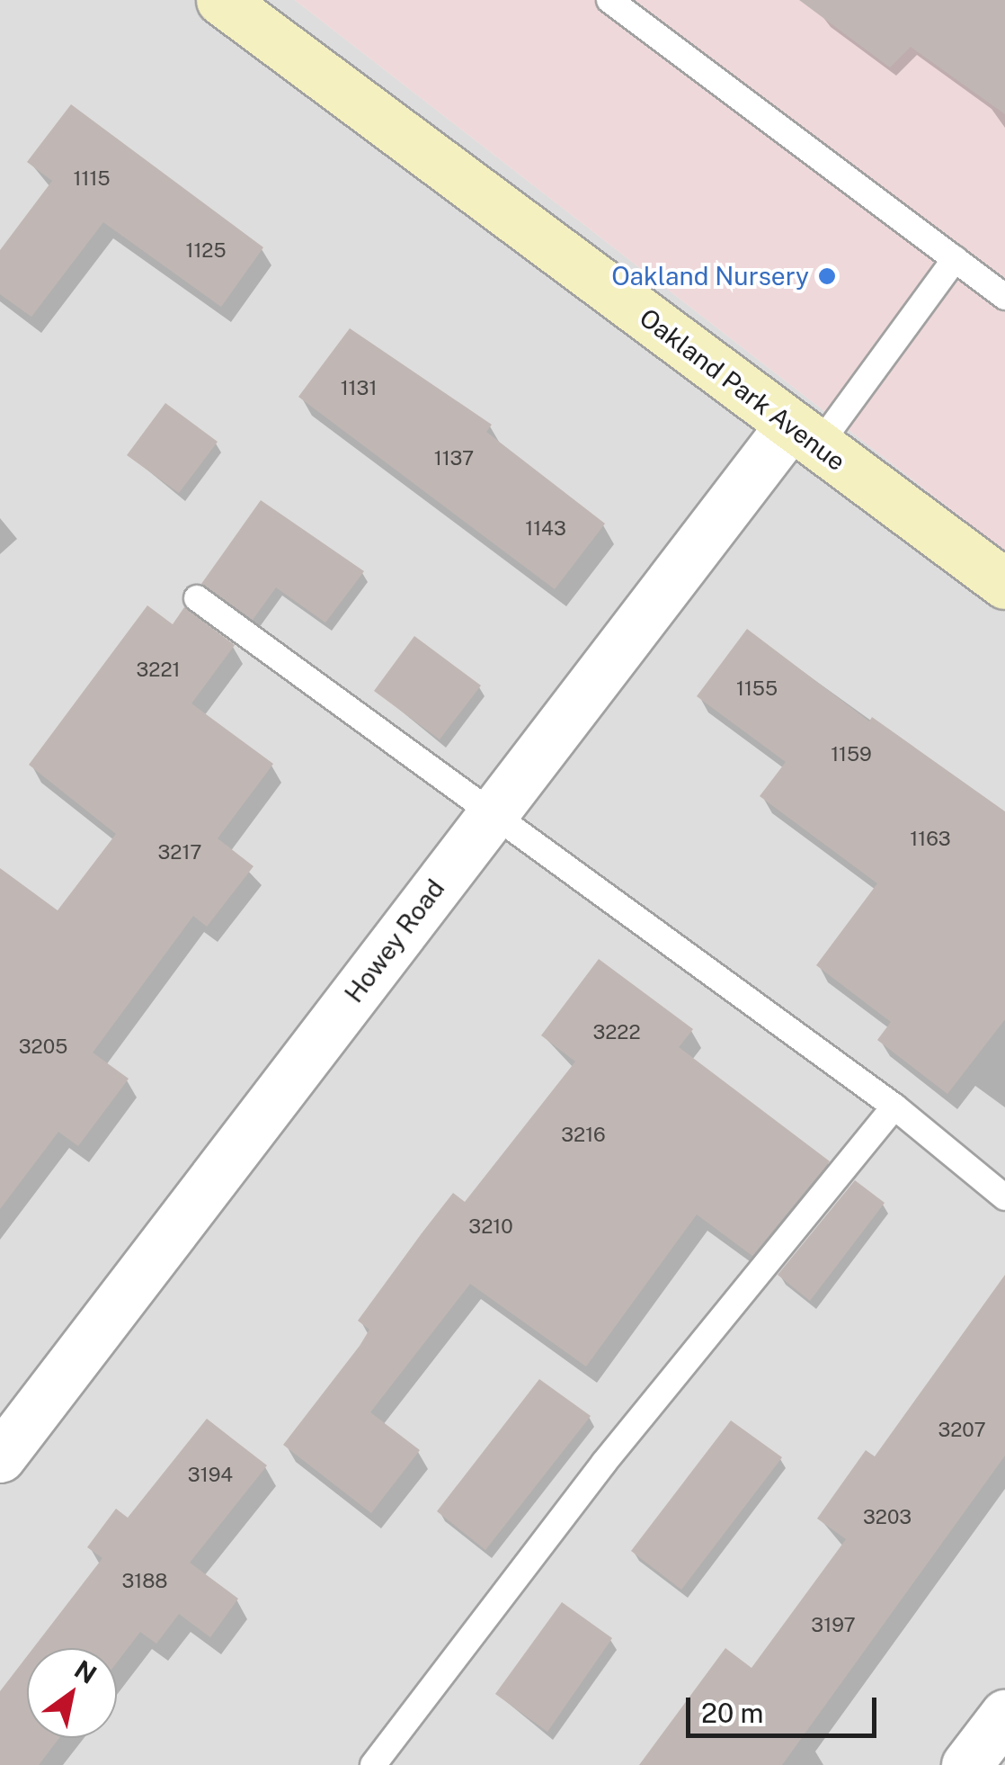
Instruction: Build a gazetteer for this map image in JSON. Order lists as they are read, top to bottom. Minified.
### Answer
{"streets":{"main road":["Oakland Park Avenue"],"street":["Howey Road"]},"crossings":[["Oakland Park Avenue","Howey Road"]],"places":["Oakland Nursery"],"house_numbers":["1115","1125","1131","1137","1143","3221","1155","1159","1163","3217","3222","3205","3216","3210","3207","3194","3203","3188","3197"],"scale_bar":"20 m","north":"top right"}
